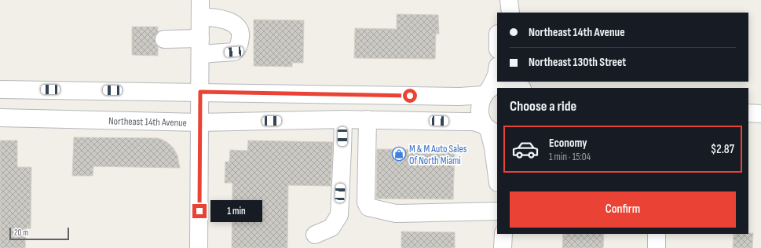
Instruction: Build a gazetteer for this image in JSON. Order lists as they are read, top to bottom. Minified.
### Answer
{"streets":{"street":["Northeast 14th Avenue"]},"places":{"shop":["M & M Auto Sales Of North Miami"]},"scale_bar":"20 m","page":{"banner":["Northeast 14th Avenue","Northeast 130th Street"],"heading":"Choose a ride","list":[{"name":"Economy","note":"1 min · 15:04","value":"$2.87"}],"buttons":"Confirm","bubble":"1 min","scale":"20 m"}}
